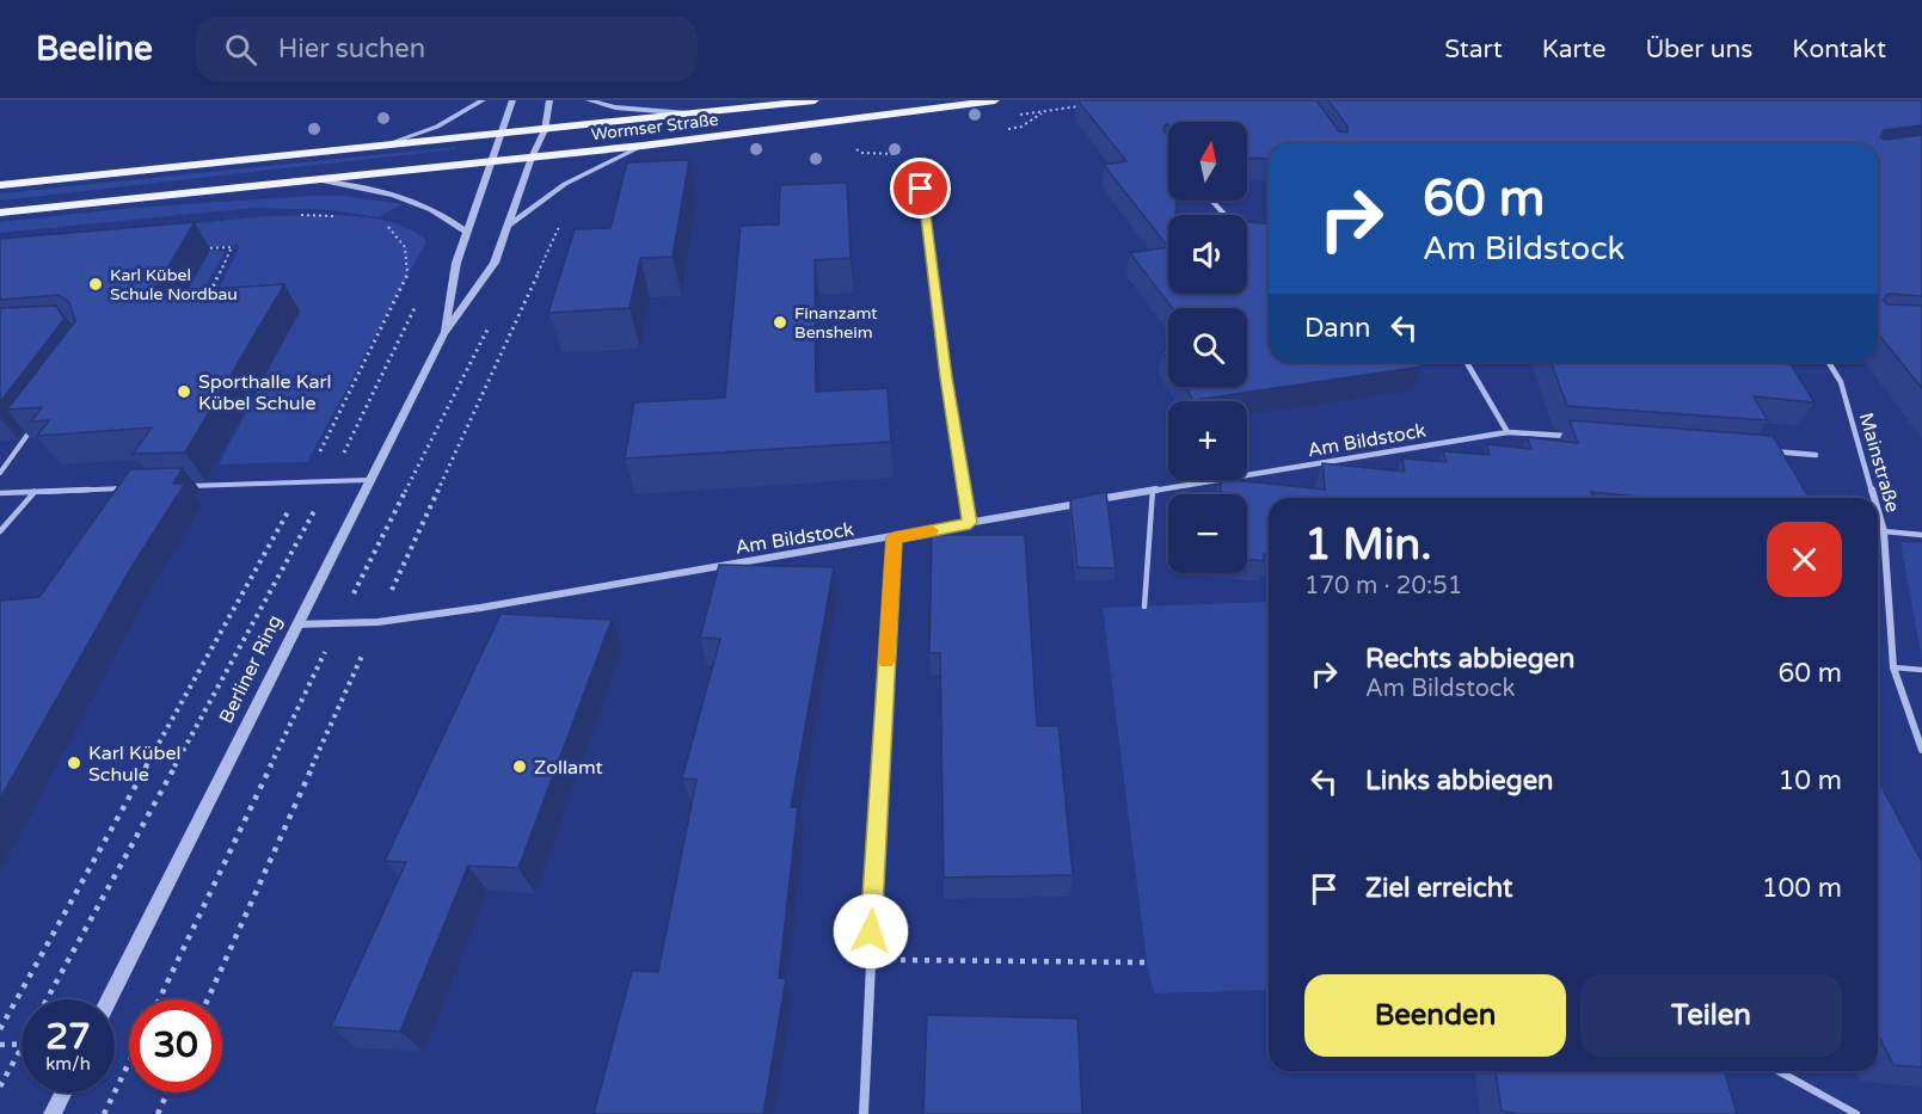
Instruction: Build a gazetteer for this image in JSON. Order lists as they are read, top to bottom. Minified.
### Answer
{"streets":{"main road":["Wormser Straße"],"street":["Am Bildstock","Mainstraße","Berliner Ring"]},"crossings":[["Wormser Straße","Berliner Ring"],["Am Bildstock","Berliner Ring"]],"places":["Karl Kübel Schule Nordbau","Finanzamt Bensheim","Sporthalle Karl Kübel Schule","Karl Kübel Schule","Zollamt"],"north":"top","page":{"header":"Beeline","search":"Hier suchen","nav":["Start","Karte","Über uns","Kontakt"],"map_buttons":["+","−"],"turn":["60 m","Am Bildstock"],"then":"Dann","heading":["1 Min.","170 m · 20:51"],"list":[{"name":"Rechts abbiegen","note":"Am Bildstock","value":"60 m"},{"name":"Links abbiegen","value":"10 m"},{"name":"Ziel erreicht","value":"100 m"}],"buttons":["Beenden","Teilen"],"speed":"27 km/h","limit":"30"}}
